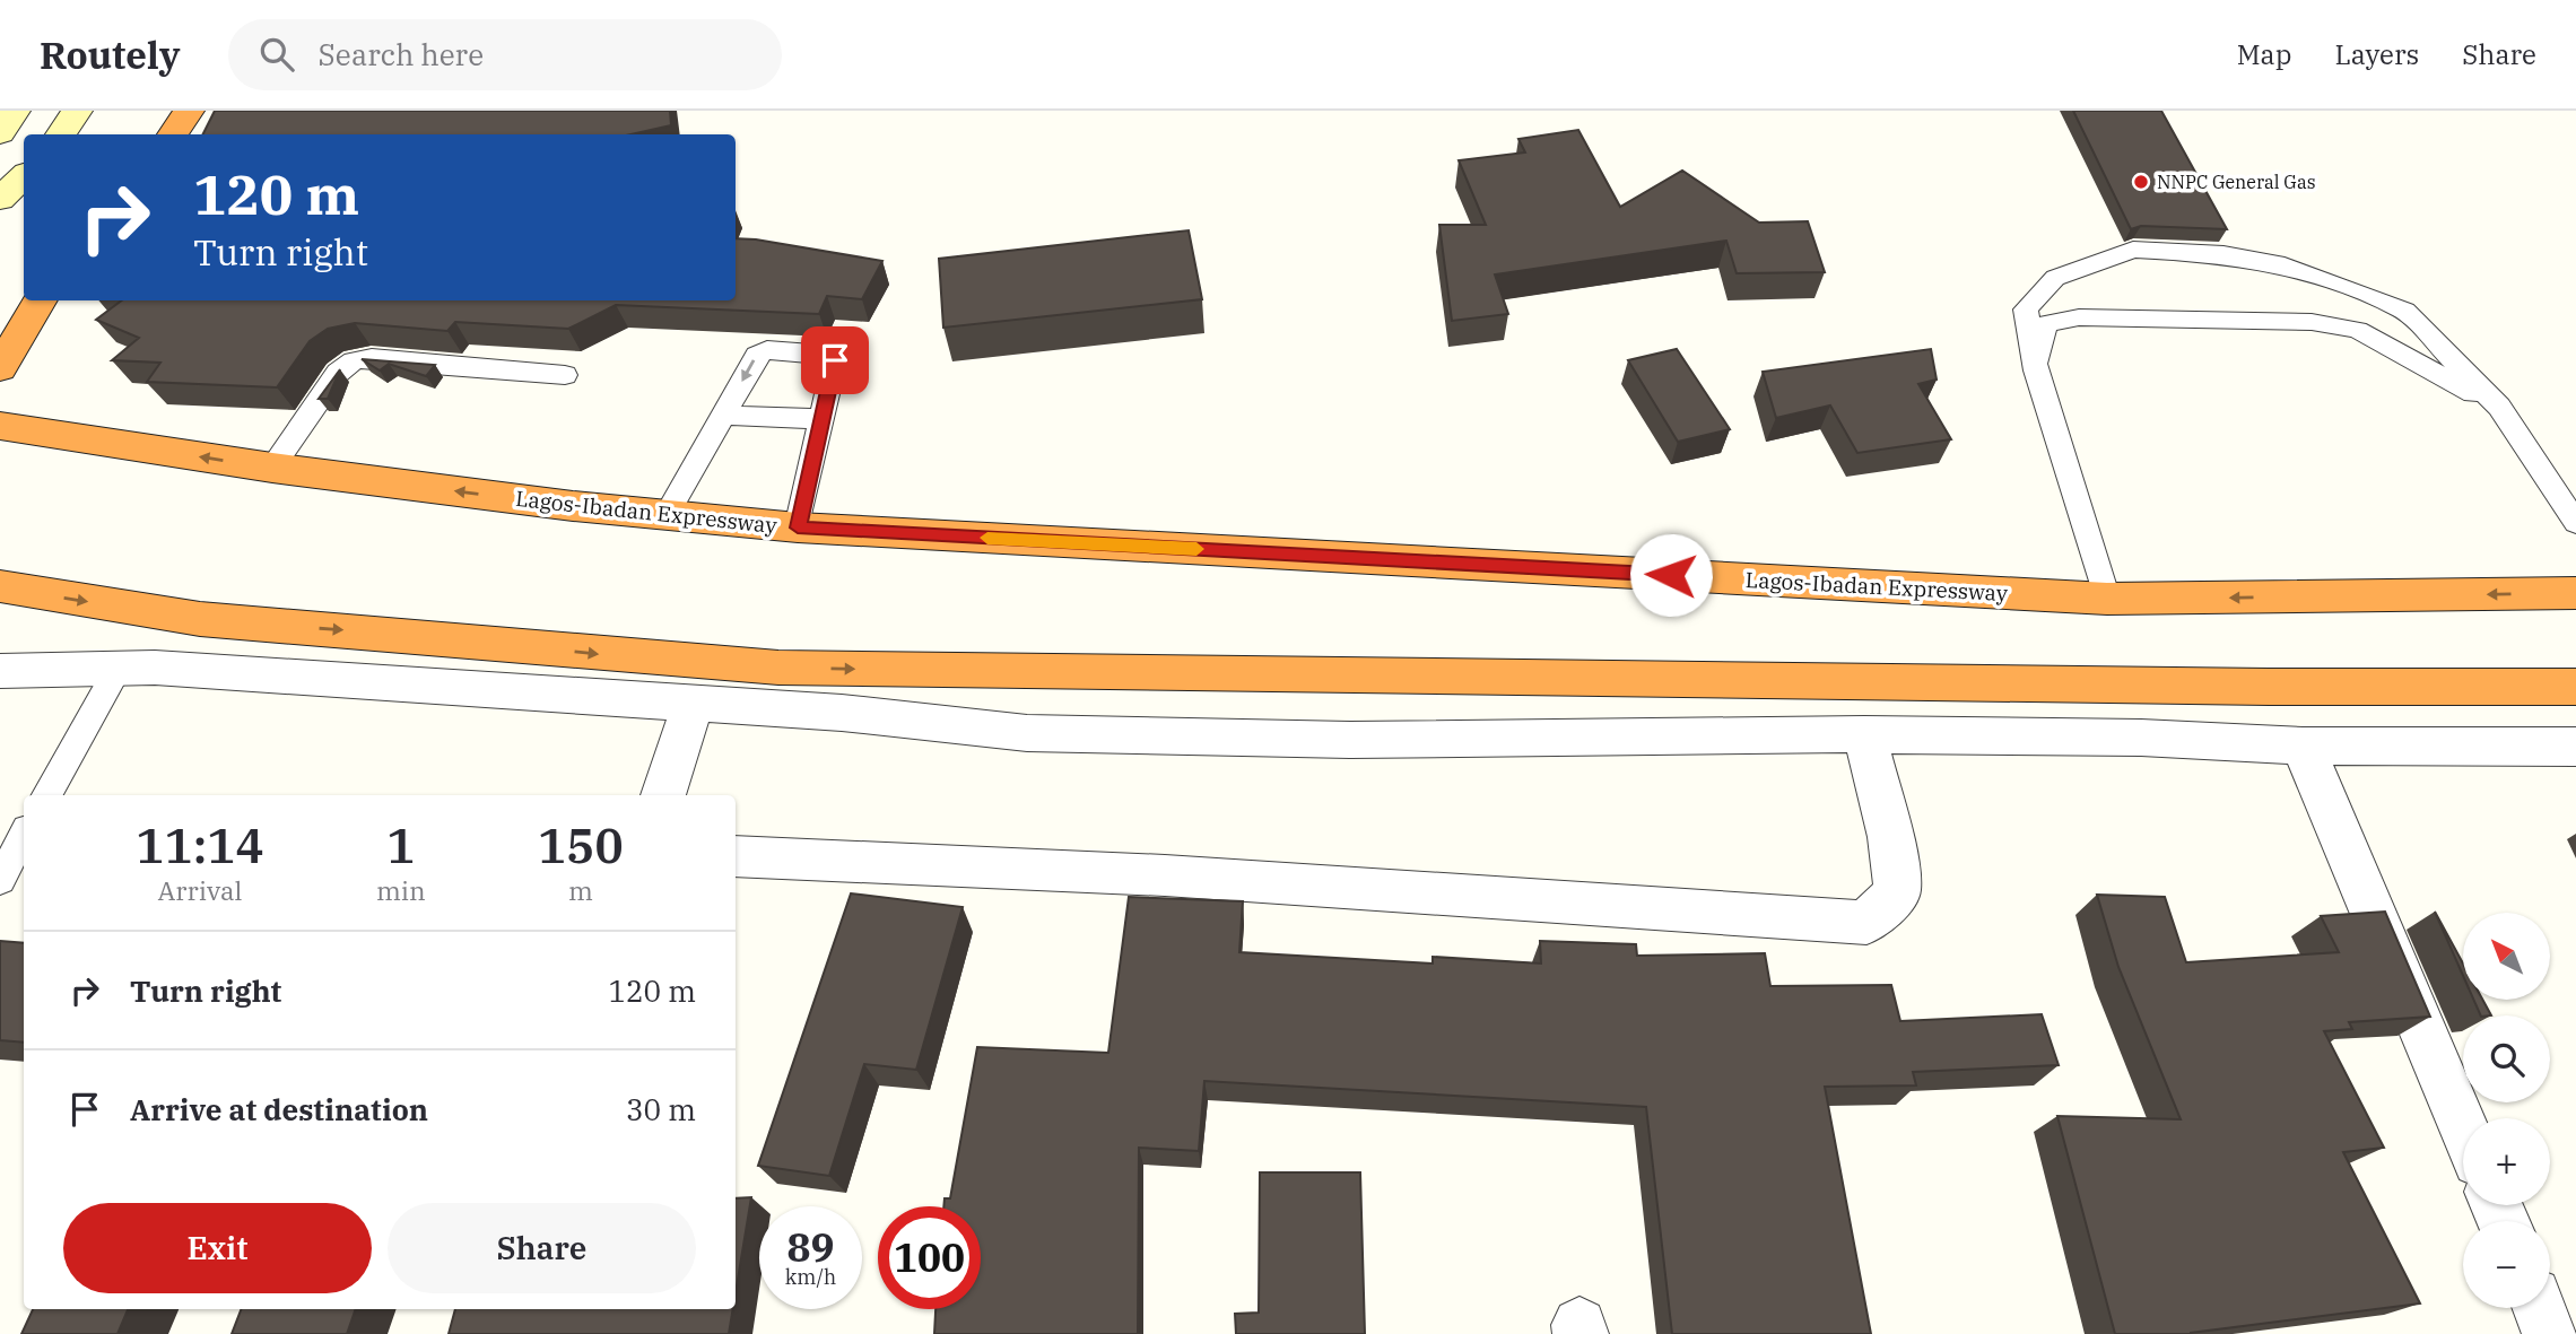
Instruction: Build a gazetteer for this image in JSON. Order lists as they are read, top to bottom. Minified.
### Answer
{"streets":{"highway":["Lagos-Ibadan Expressway"]},"places":["NNPC General Gas"],"north":"top left","page":{"header":"Routely","search":"Search here","nav":["Map","Layers","Share"],"turn":["120 m","Turn right"],"eta":["11:14","Arrival","1","min","150","m"],"map_buttons":["+","−"],"list":[{"name":"Turn right","value":"120 m"},{"name":"Arrive at destination","value":"30 m"}],"buttons":["Exit","Share"],"speed":"89 km/h","limit":"100"}}
